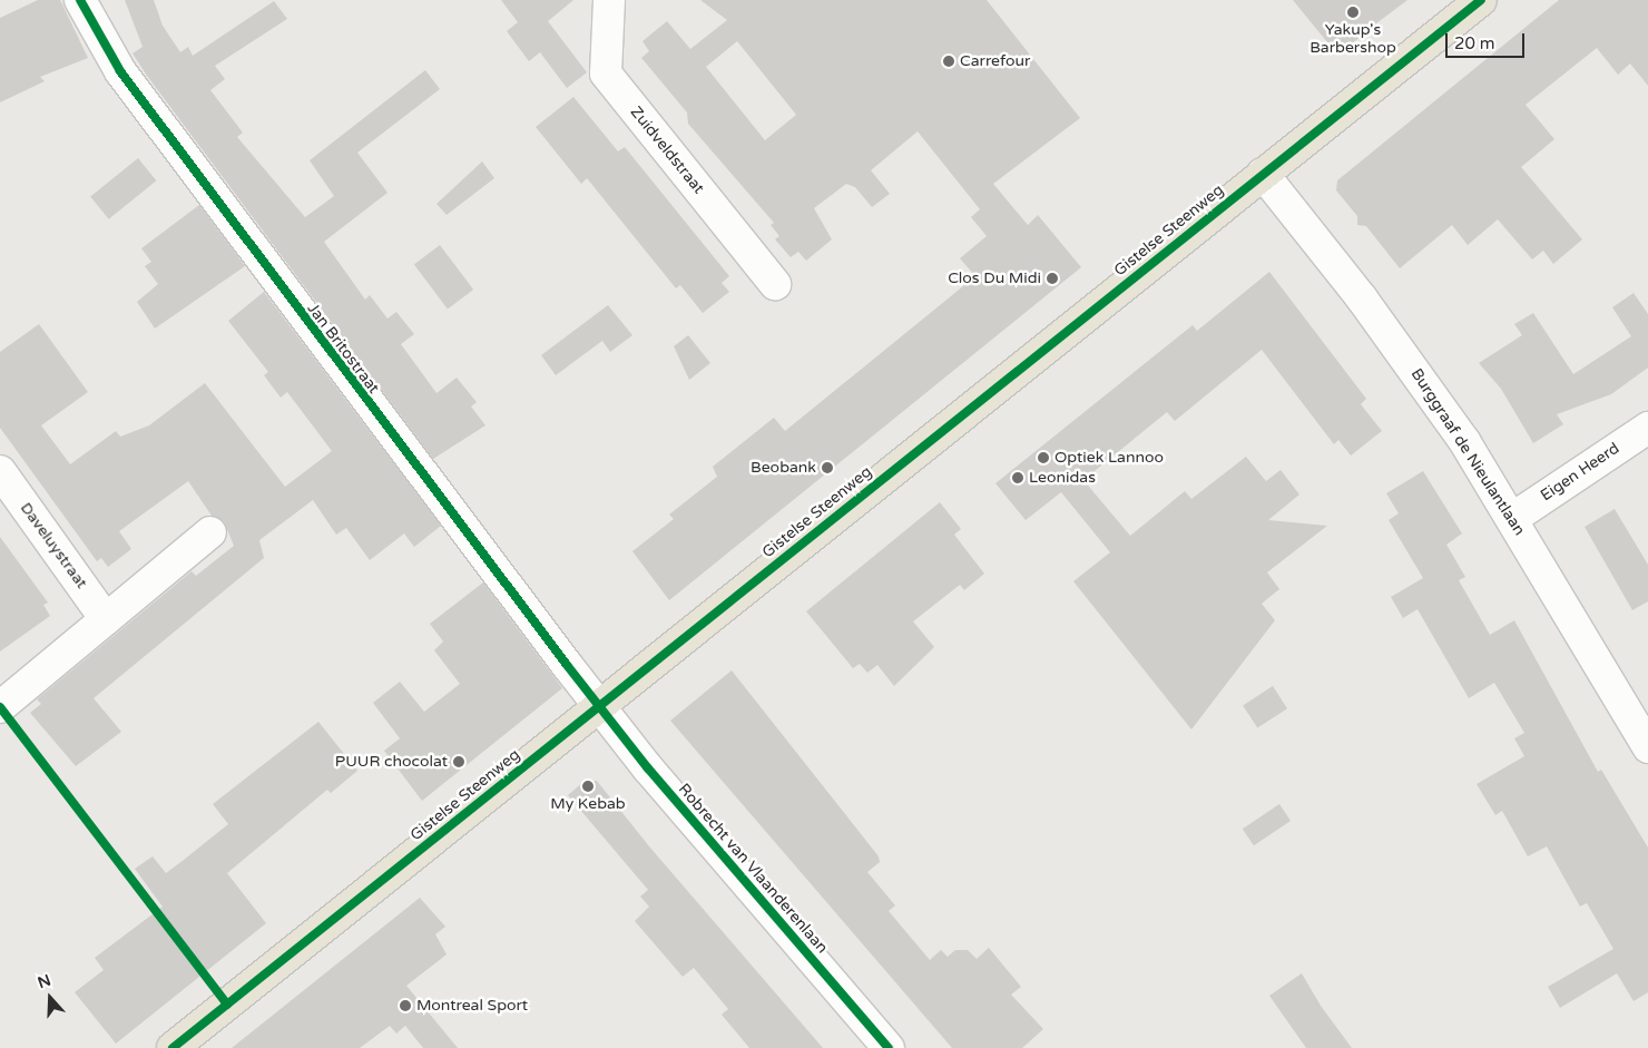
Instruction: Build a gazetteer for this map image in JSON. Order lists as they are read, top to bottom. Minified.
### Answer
{"streets":{"main road":["Gistelse Steenweg"],"street":["Zuidveldstraat","Jan Britostraat","Burggraaf de Nieulantlaan","Eigen Heerd","Daveluystraat","Robrecht van Vlaanderenlaan"]},"crossings":[["Gistelse Steenweg","Jan Britostraat"],["Gistelse Steenweg","Burggraaf de Nieulantlaan"],["Gistelse Steenweg","Robrecht van Vlaanderenlaan"],["Jan Britostraat","Robrecht van Vlaanderenlaan"],["Burggraaf de Nieulantlaan","Eigen Heerd"]],"places":["Yakup's Barbershop","Carrefour","Clos Du Midi","Optiek Lannoo","Beobank","Leonidas","PUUR chocolat","My Kebab","Montreal Sport"],"scale_bar":"20 m","north":"top"}
